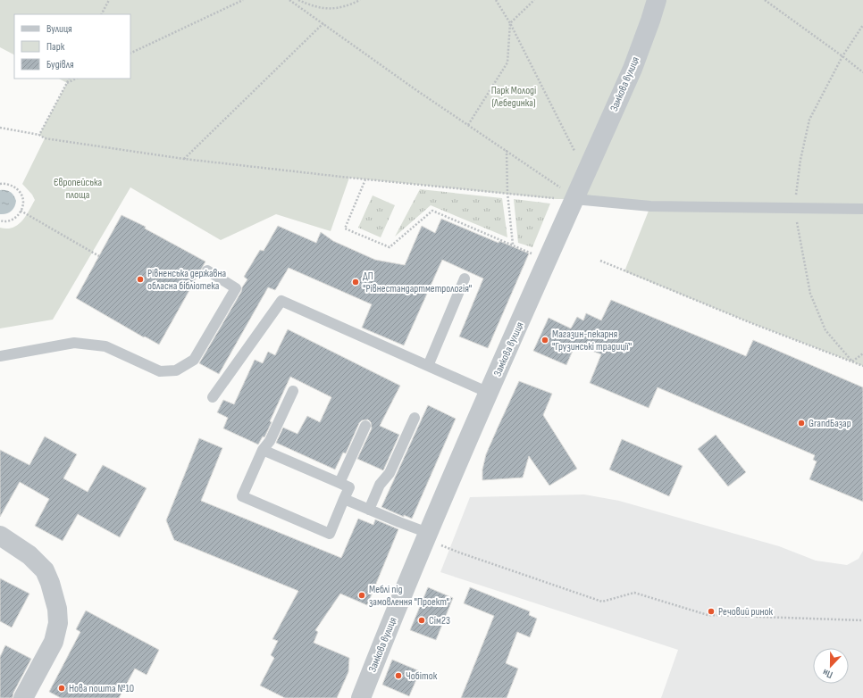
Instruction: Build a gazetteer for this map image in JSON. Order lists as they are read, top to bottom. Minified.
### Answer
{"streets":{"street":["Замкова вулиця"]},"parks":["Парк Молоді (Лебединка)","Європейська площа"],"places":["Рівненська державна обласна бібліотека","ДП \"Рівнестандартметрологія\"","Магазин-пекарня \"Грузинські традиції\"","GrandБазар","Меблі під замовлення \"Проект\"","Речовий ринок","Сім23","Чобіток","Нова пошта №10"],"legend":["Вулиця","Парк","Будівля"],"north":"bottom"}
